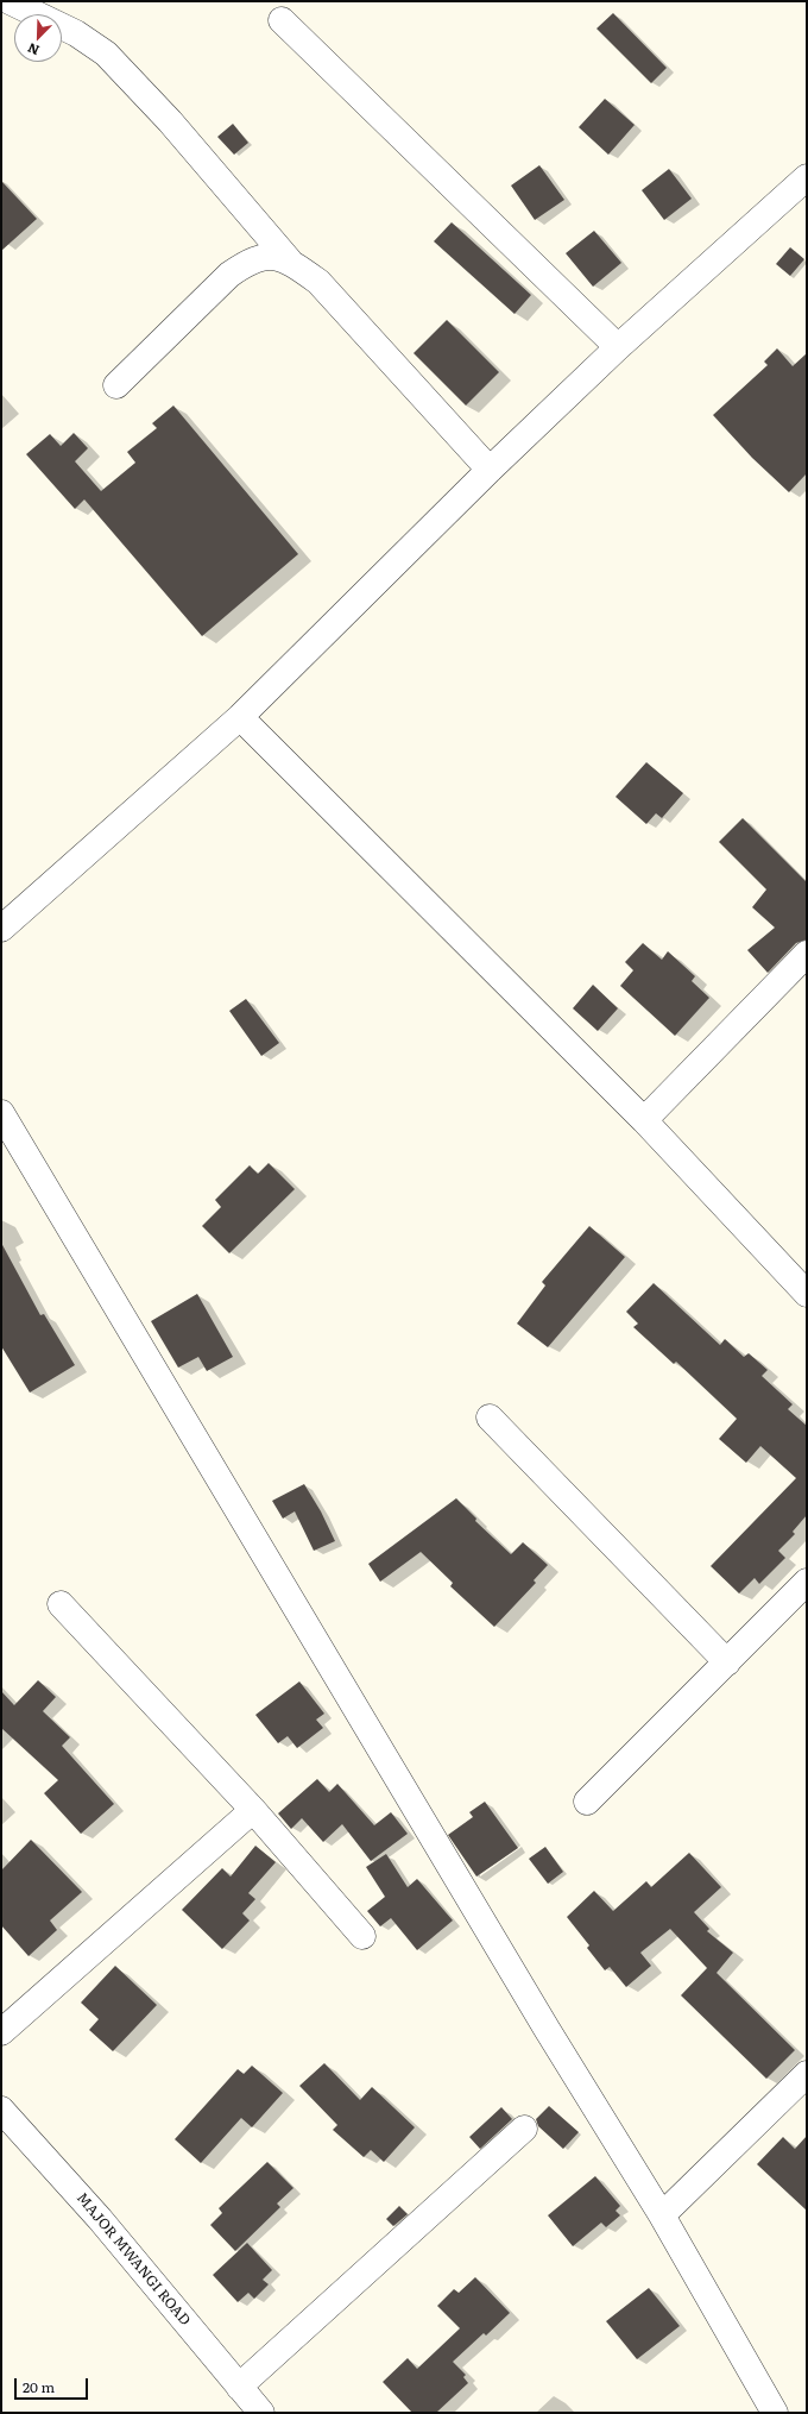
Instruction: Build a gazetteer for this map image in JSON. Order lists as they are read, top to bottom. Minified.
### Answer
{"streets":{"street":["MAJOR MWANGI ROAD"]},"scale_bar":"20 m","north":"bottom left"}
